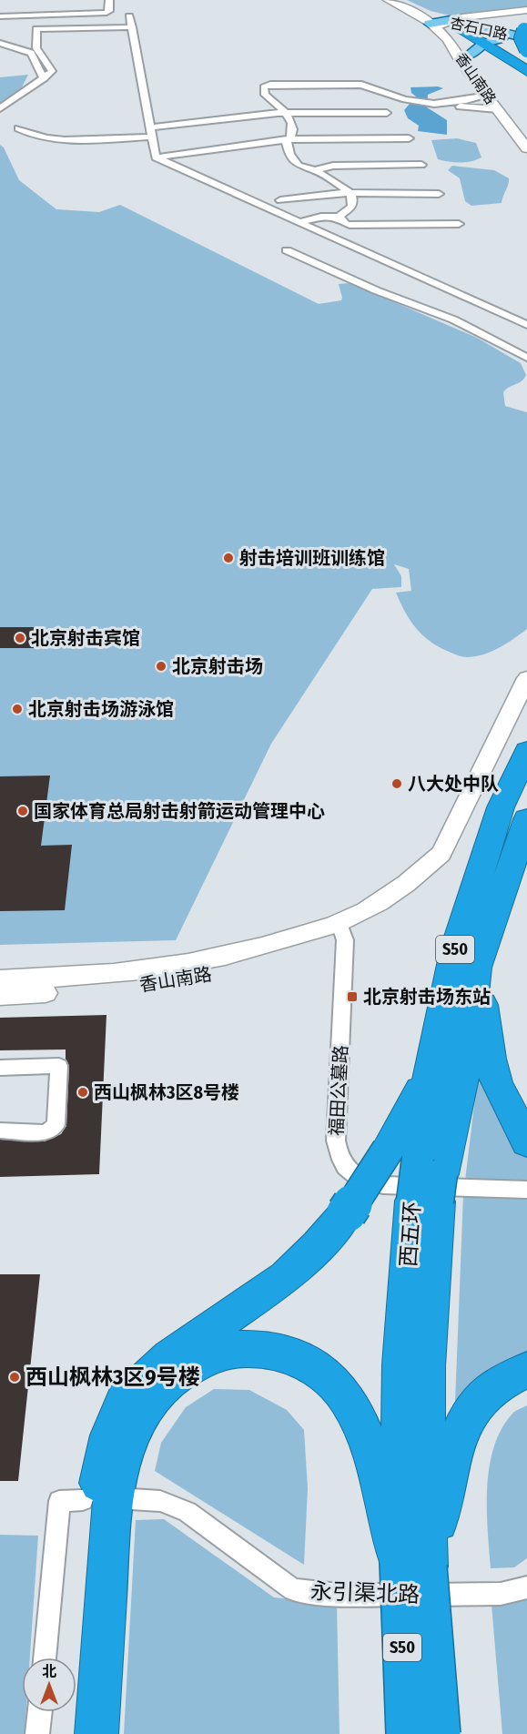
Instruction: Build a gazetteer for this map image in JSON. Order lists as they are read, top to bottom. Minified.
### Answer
{"streets":{"highway":["S50","西五环"],"main road":["杏石口路","香山南路"],"street":["福田公墓路","永引渠北路"]},"crossings":[["杏石口路","香山南路"],["香山南路","福田公墓路"],["S50","西五环"]],"places":{"other":["射击培训班训练馆","北京射击宾馆","北京射击场","北京射击场游泳馆","八大处中队","国家体育总局射击射箭运动管理中心","西山枫林3区8号楼","西山枫林3区9号楼"],"transit":["北京射击场东站"]},"north":"top"}
